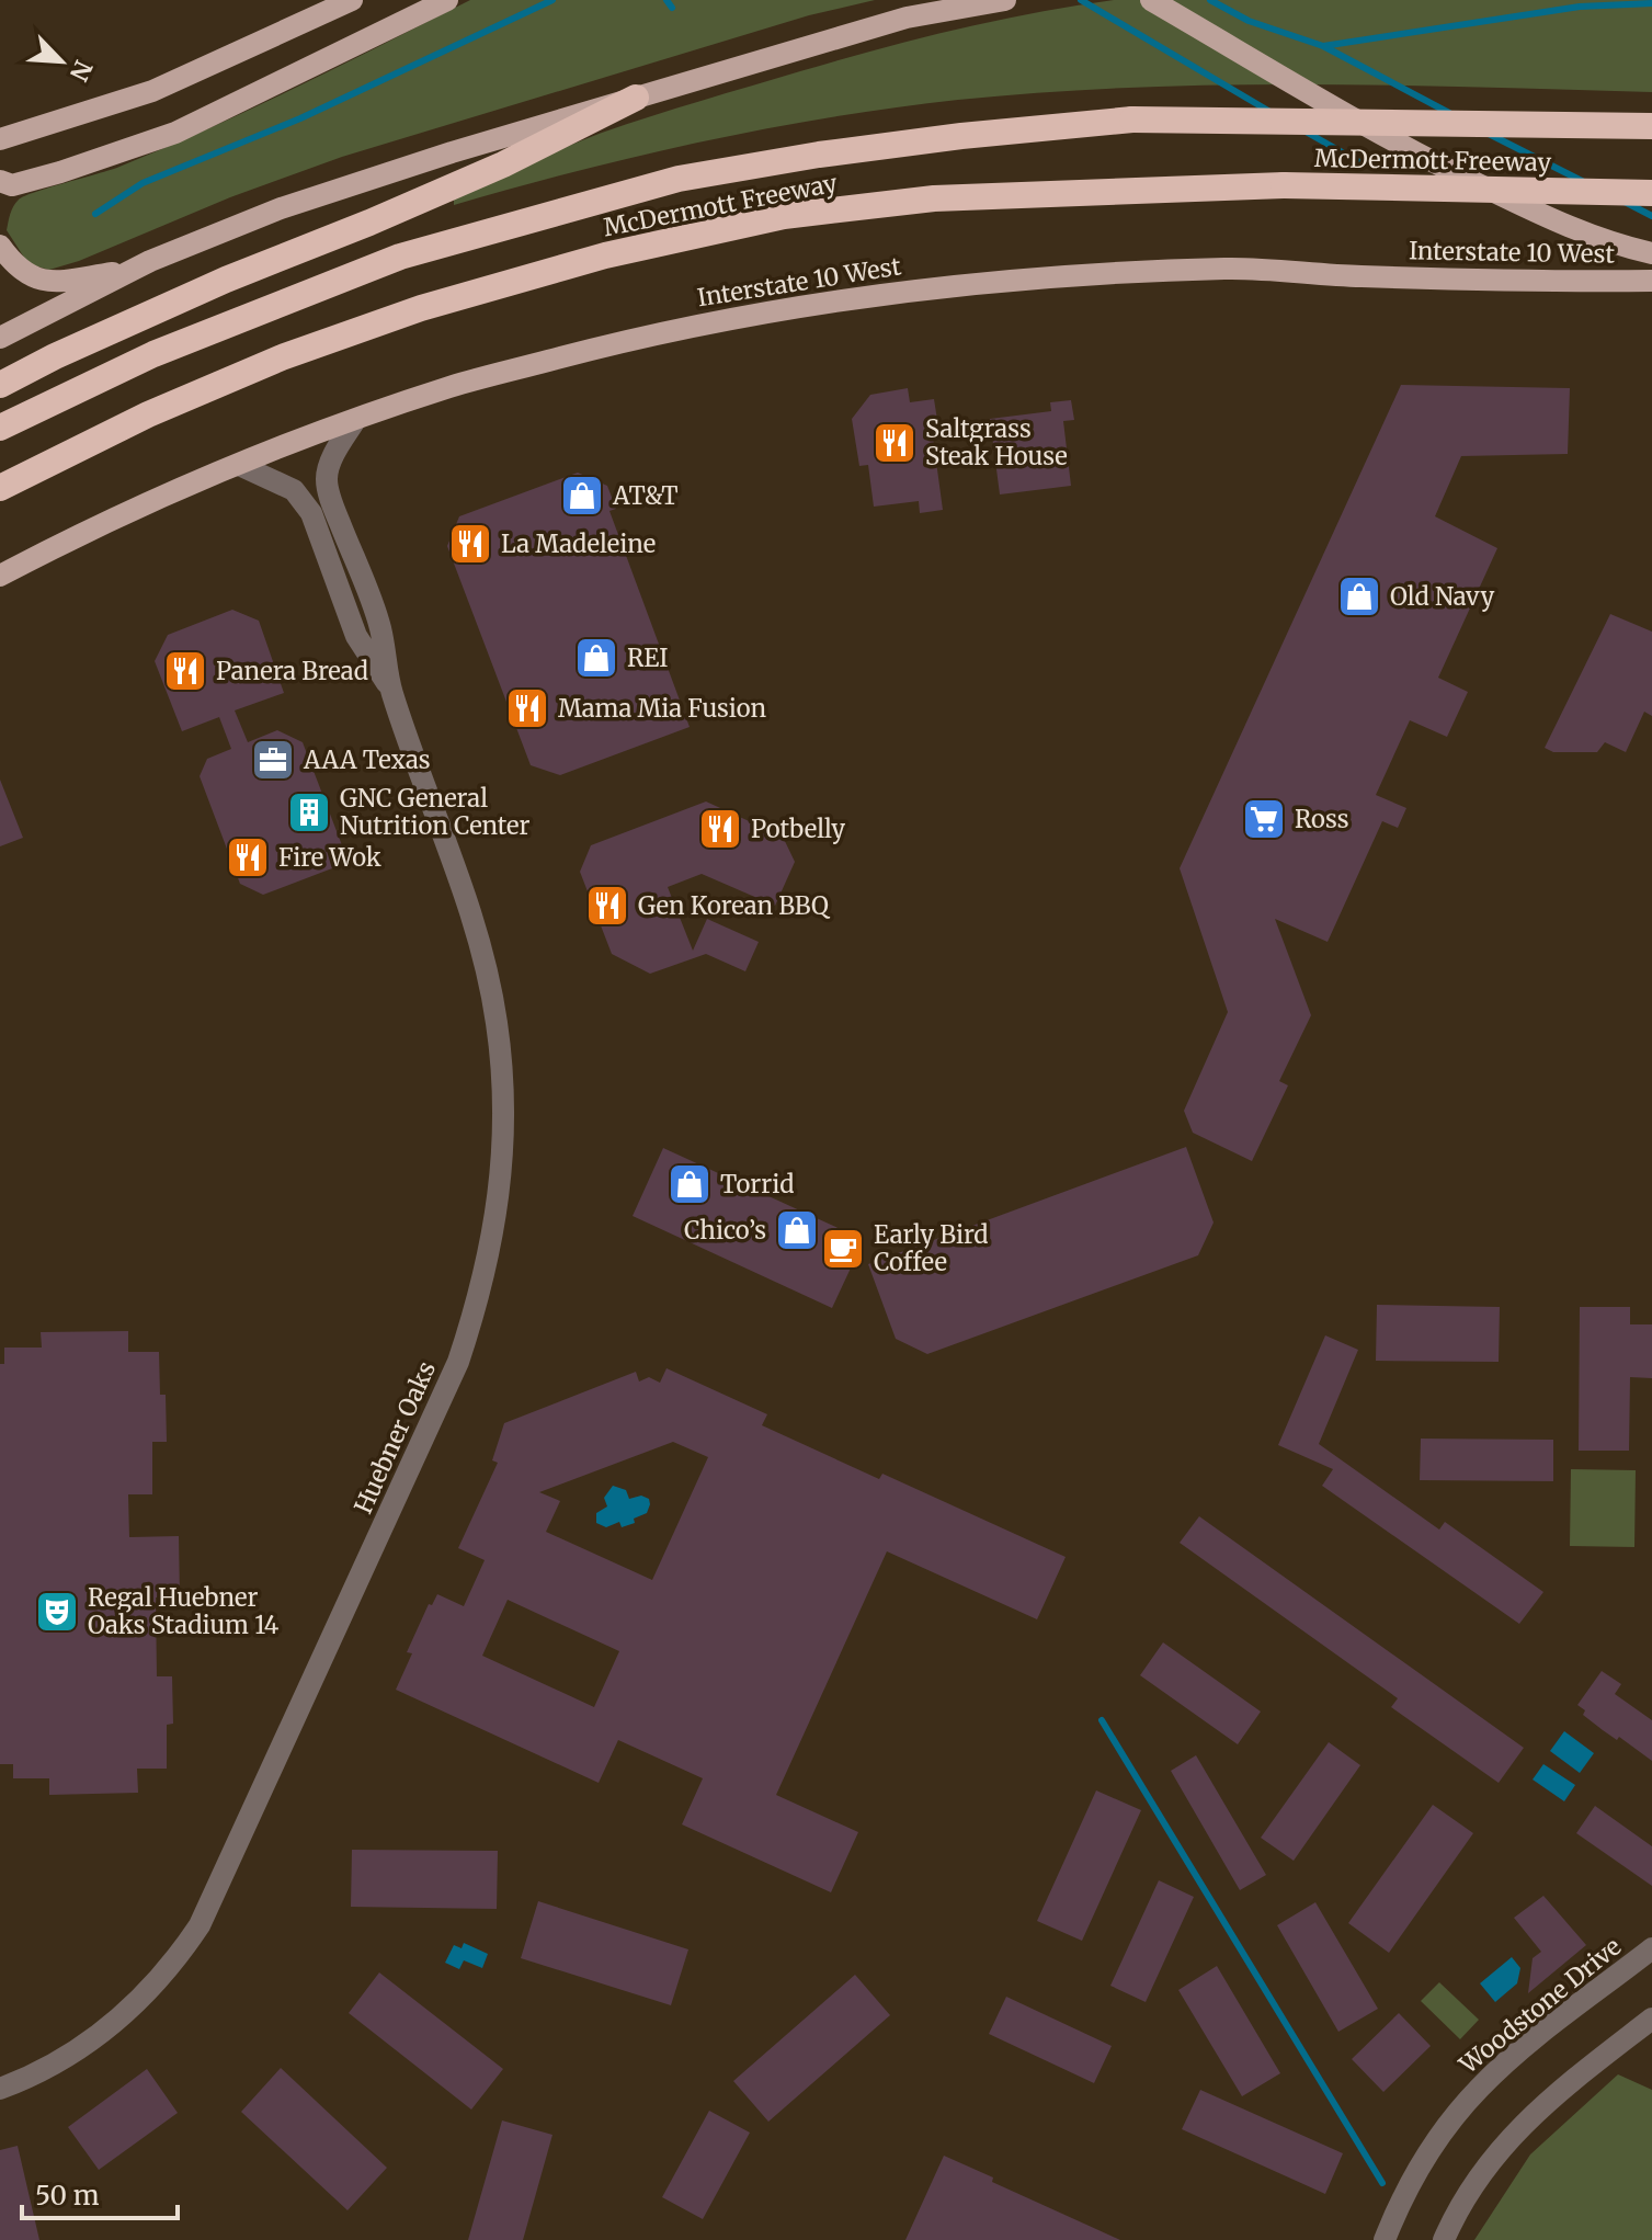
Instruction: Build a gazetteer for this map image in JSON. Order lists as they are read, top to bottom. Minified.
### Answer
{"streets":{"highway":["McDermott Freeway"],"main road":["Interstate 10 West"],"street":["Huebner Oaks","Woodstone Drive"]},"crossings":[["Interstate 10 West","Huebner Oaks"]],"places":{"restaurant":["Saltgrass Steak House","La Madeleine","Panera Bread","Mama Mia Fusion","Potbelly","Fire Wok","Gen Korean BBQ"],"shop":["AT&T","Old Navy","REI","Torrid","Chico’s"],"office":["AAA Texas"],"building":["GNC General Nutrition Center"],"supermarket":["Ross"],"cafe":["Early Bird Coffee"],"theatre":["Regal Huebner Oaks Stadium 14"]},"scale_bar":"50 m","north":"bottom right"}
